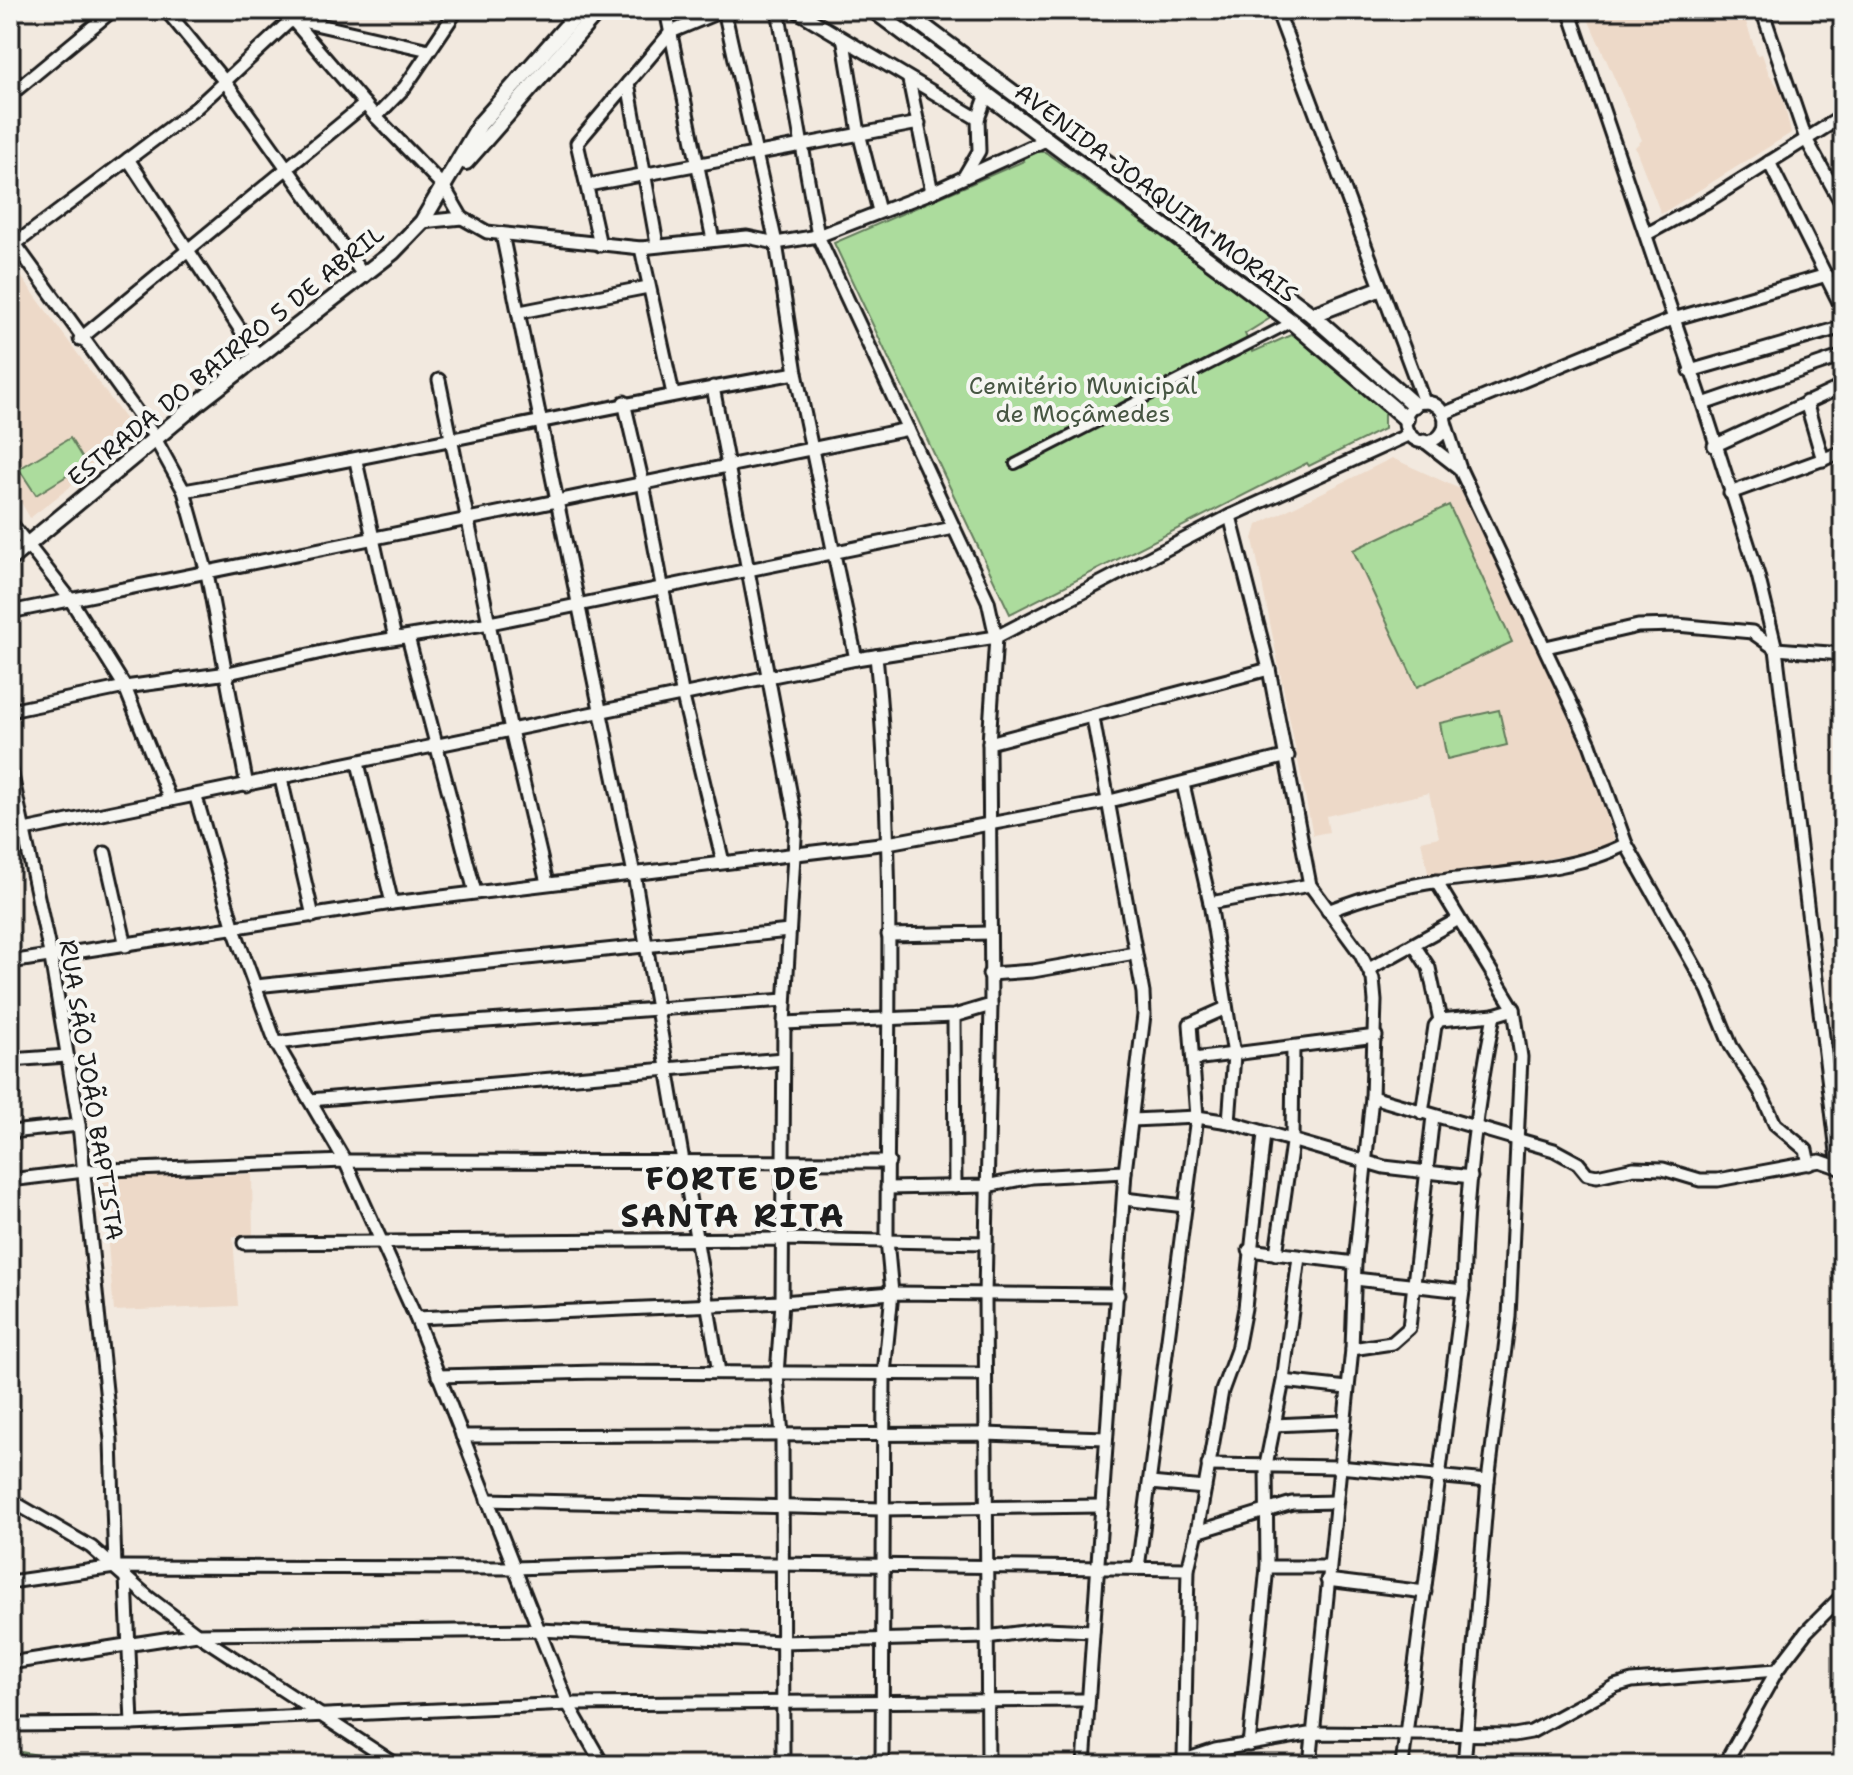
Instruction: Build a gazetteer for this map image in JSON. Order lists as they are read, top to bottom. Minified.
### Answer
{"streets":{"street":["AVENIDA JOAQUIM MORAIS","ESTRADA DO BAIRRO 5 DE ABRIL","RUA SÃO JOÃO BAPTISTA"]},"districts":["FORTE DE SANTA RITA"],"parks":["Cemitério Municipal de Moçâmedes"]}
